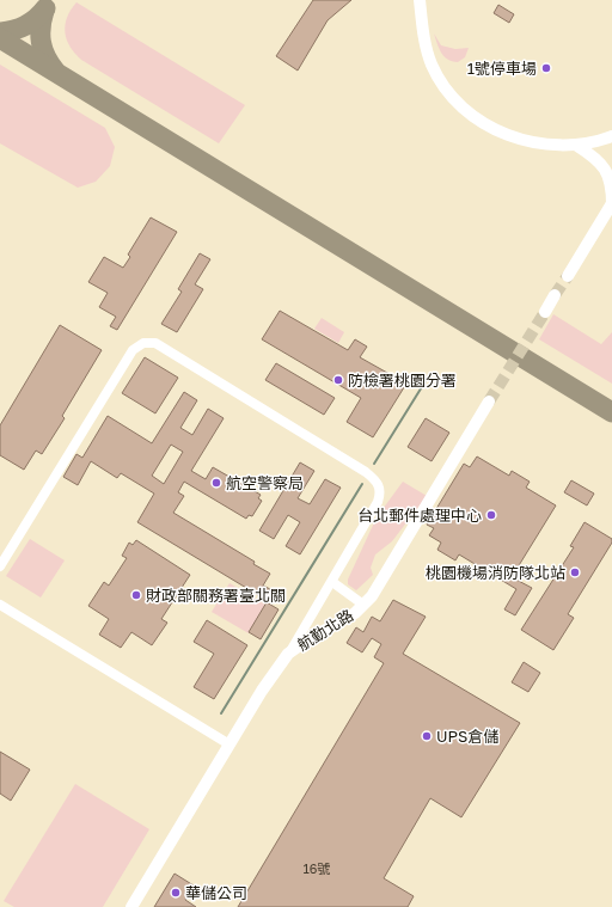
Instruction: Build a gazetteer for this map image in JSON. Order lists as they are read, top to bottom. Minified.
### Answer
{"streets":{"street":["航勤北路"]},"places":["1號停車場","防檢署桃園分署","航空警察局","台北郵件處理中心","桃園機場消防隊北站","財政部關務署臺北關","UPS倉儲","華儲公司"],"house_numbers":["16號"]}
